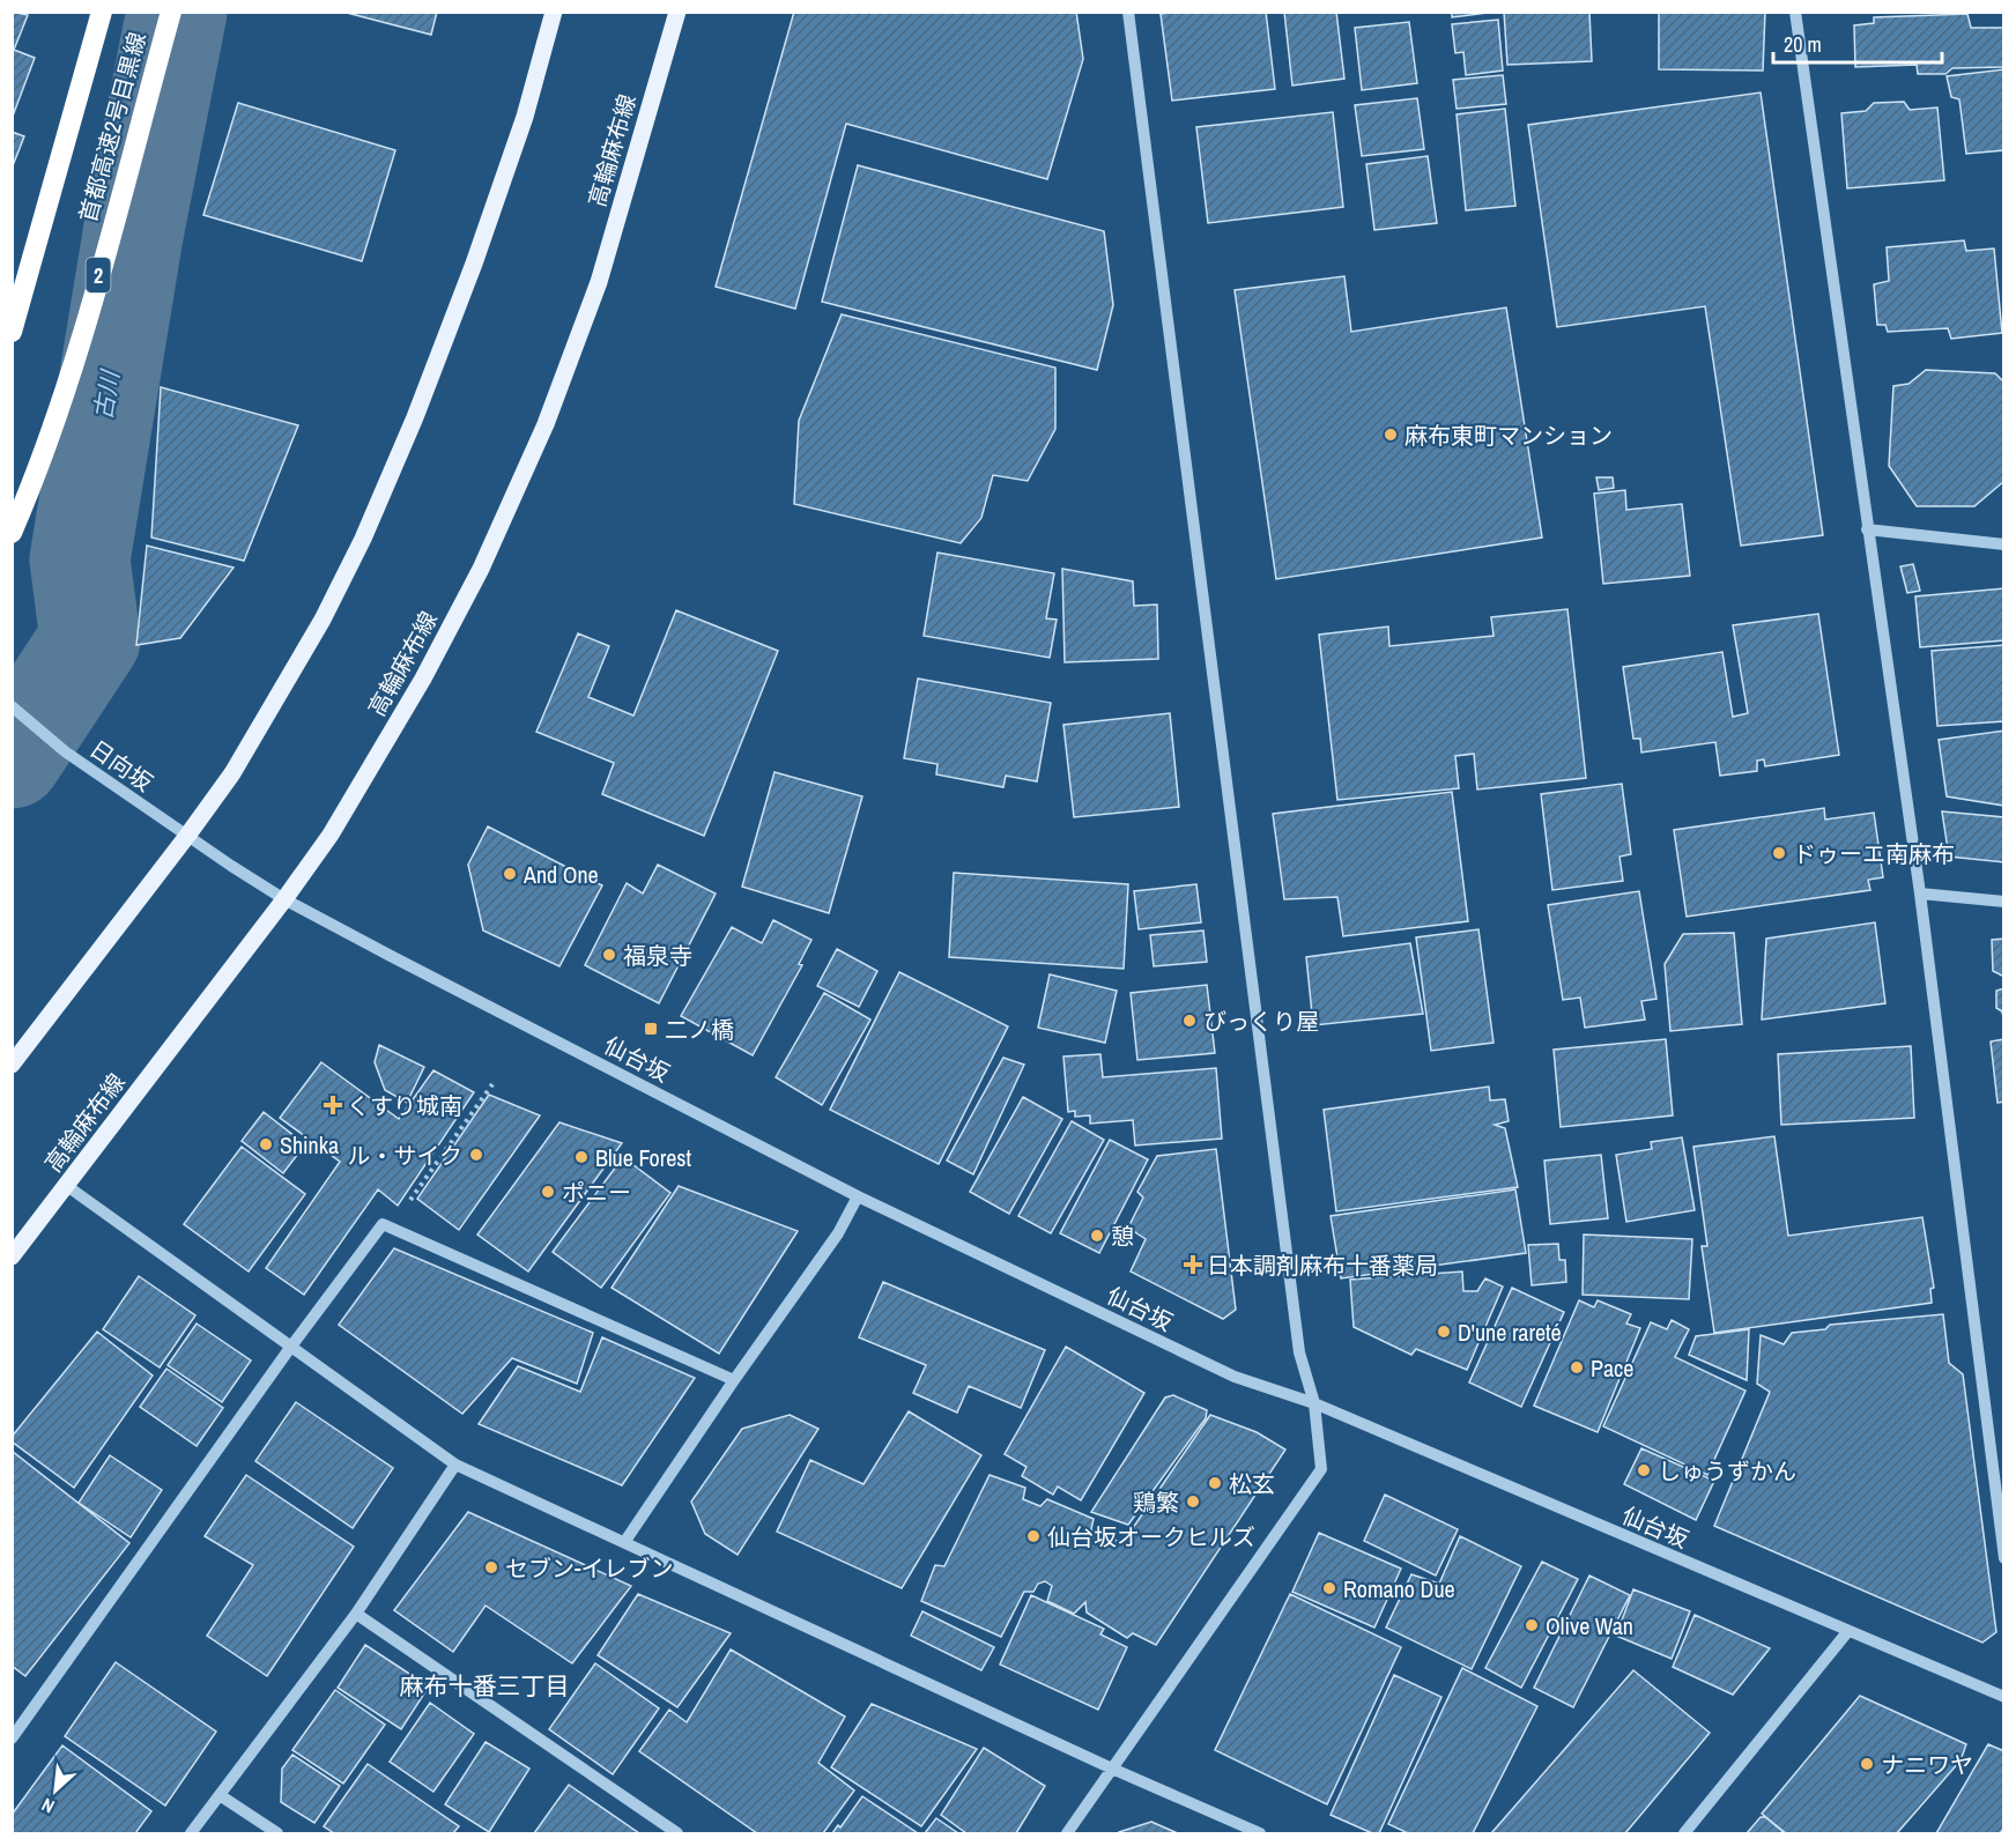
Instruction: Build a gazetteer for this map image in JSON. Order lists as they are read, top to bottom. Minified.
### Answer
{"streets":{"highway":["首都高速2号目黒線","2"],"main road":["高輪麻布線"],"street":["日向坂","仙台坂"]},"crossings":[["高輪麻布線","日向坂"],["高輪麻布線","仙台坂"],["日向坂","仙台坂"]],"districts":["麻布十番三丁目"],"water":["古川"],"places":{"other":["麻布東町マンション","ドゥーエ南麻布","And One","福泉寺","びっくり屋","Shinka","ル・サイク","Blue Forest","ポニー","憩","D'une rareté","Pace","しゅうずかん","松玄","鶏繁","仙台坂オークヒルズ","セブン-イレブン","Romano Due","Olive Wan","ナニワヤ"],"transit":["二ノ橋"],"health":["くすり城南","日本調剤麻布十番薬局"]},"scale_bar":"20 m","north":"bottom left"}
